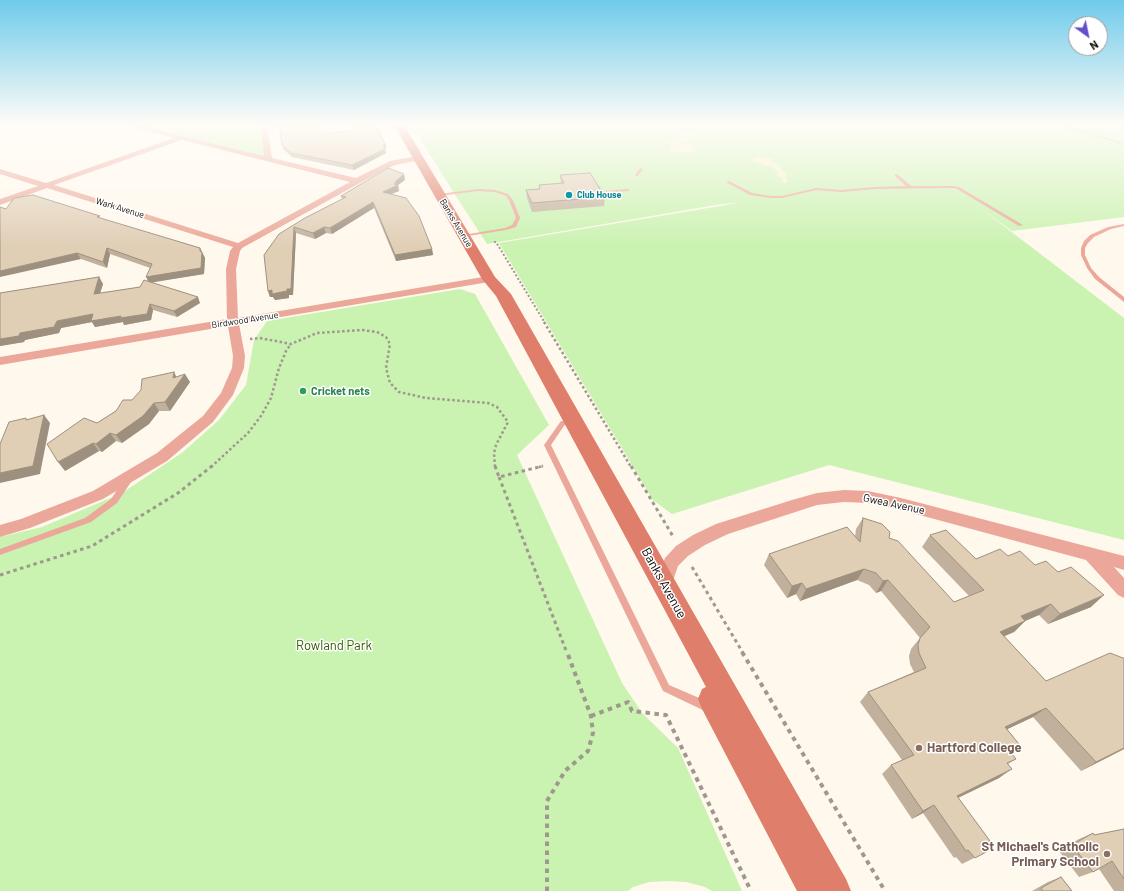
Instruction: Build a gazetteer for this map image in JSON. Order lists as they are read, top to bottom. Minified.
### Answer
{"streets":{"street":["Wark Avenue","Banks Avenue","Birdwood Avenue","Gwea Avenue"]},"crossings":[["Banks Avenue","Birdwood Avenue"],["Banks Avenue","Gwea Avenue"]],"parks":["Rowland Park"],"places":["Club House","Cricket nets","Hartford College","St Michael's Catholic Primary School"],"north":"bottom right"}
